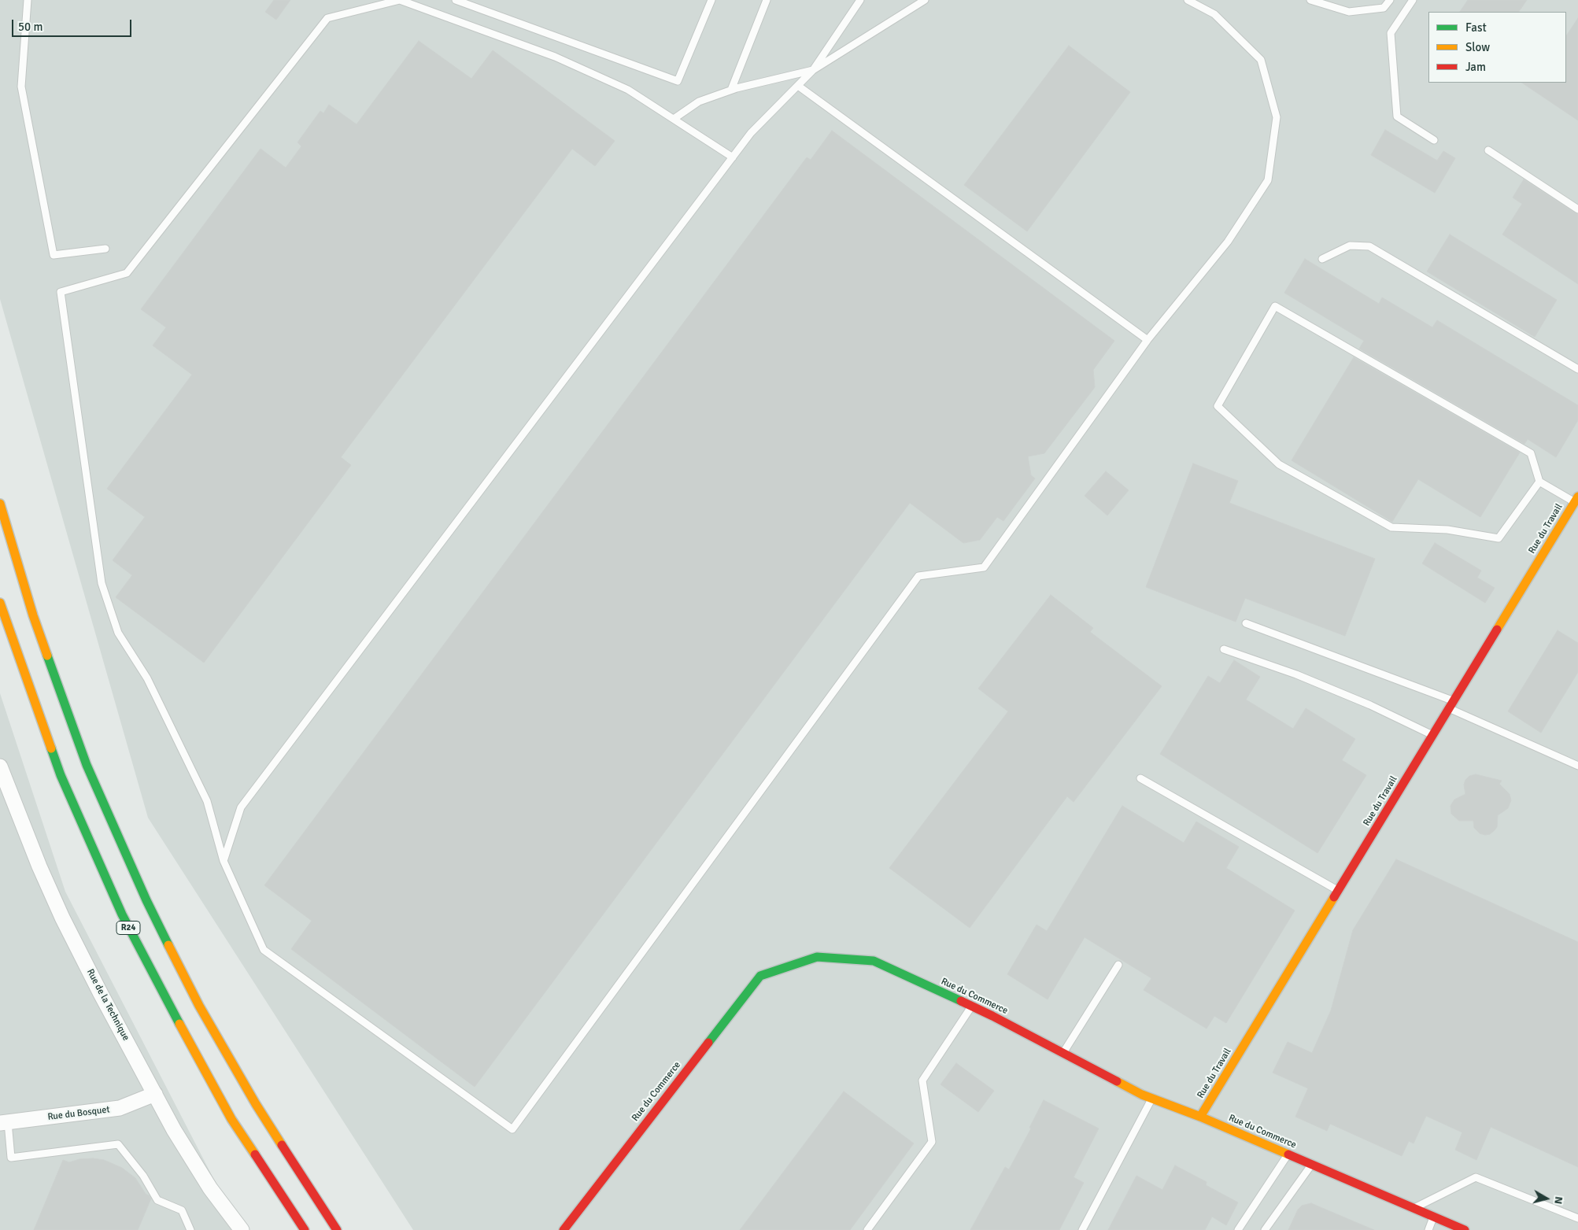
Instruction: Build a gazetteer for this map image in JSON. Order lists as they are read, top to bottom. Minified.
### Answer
{"streets":{"main road":["Rue du Travail","R24","Rue du Commerce"],"street":["Rue de la Technique","Rue du Bosquet"]},"crossings":[["Rue du Travail","Rue du Commerce"],["Rue de la Technique","Rue du Bosquet"]],"legend":["Fast","Slow","Jam"],"scale_bar":"50 m","north":"right"}
